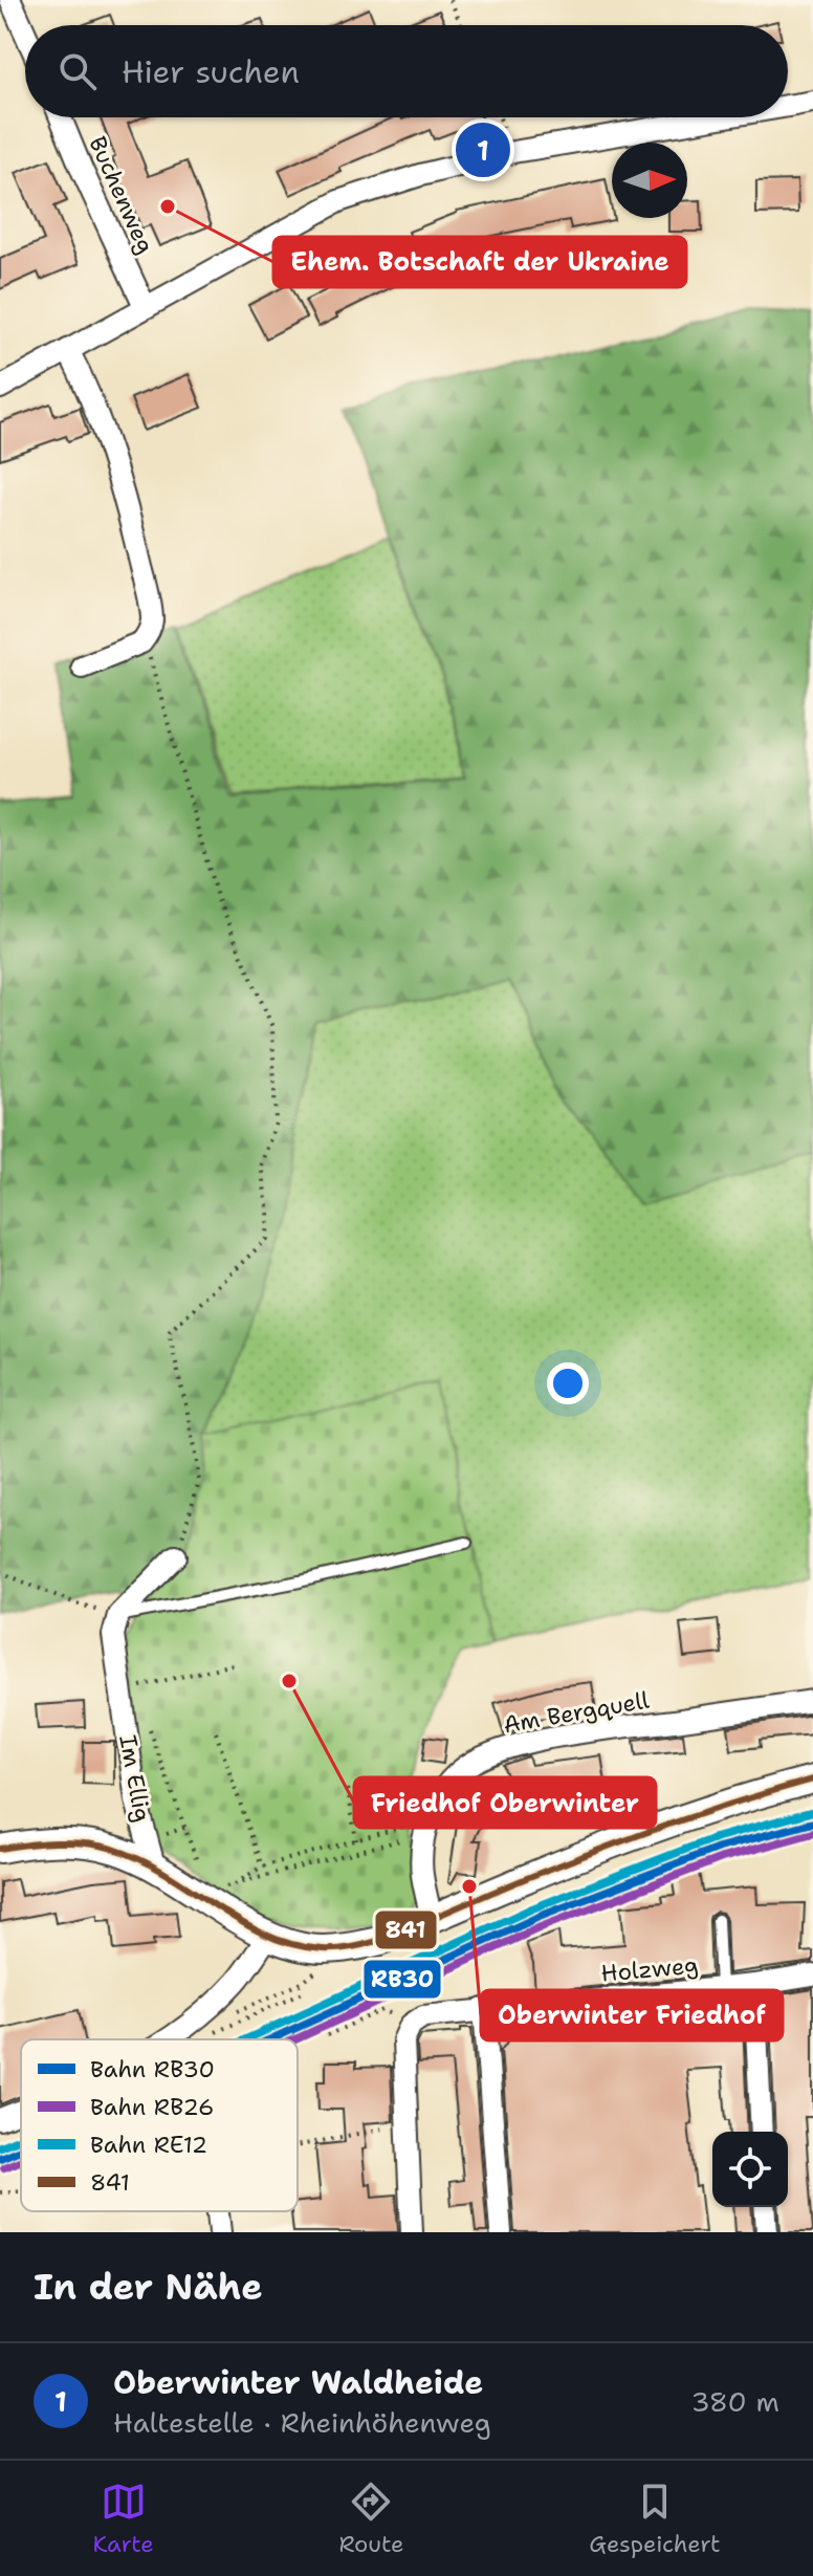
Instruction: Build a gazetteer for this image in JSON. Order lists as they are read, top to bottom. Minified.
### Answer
{"streets":{"street":["Buchenweg","Am Bergquell","Im Ellig","Holzweg"]},"places":["Ehem. Botschaft der Ukraine","Friedhof Oberwinter","Oberwinter Friedhof"],"lines":["transit line 841","rail line RE12","rail line RB30","rail line RB26"],"legend":["Bahn RB30","Bahn RB26","Bahn RE12","841"],"north":"right","page":{"search":"Hier suchen","pins":"1","heading":"In der Nähe","list":[{"mark":"1","name":"Oberwinter Waldheide","note":"Haltestelle · Rheinhöhenweg","value":"380 m"}],"nav":["Karte","Route","Gespeichert"]}}
